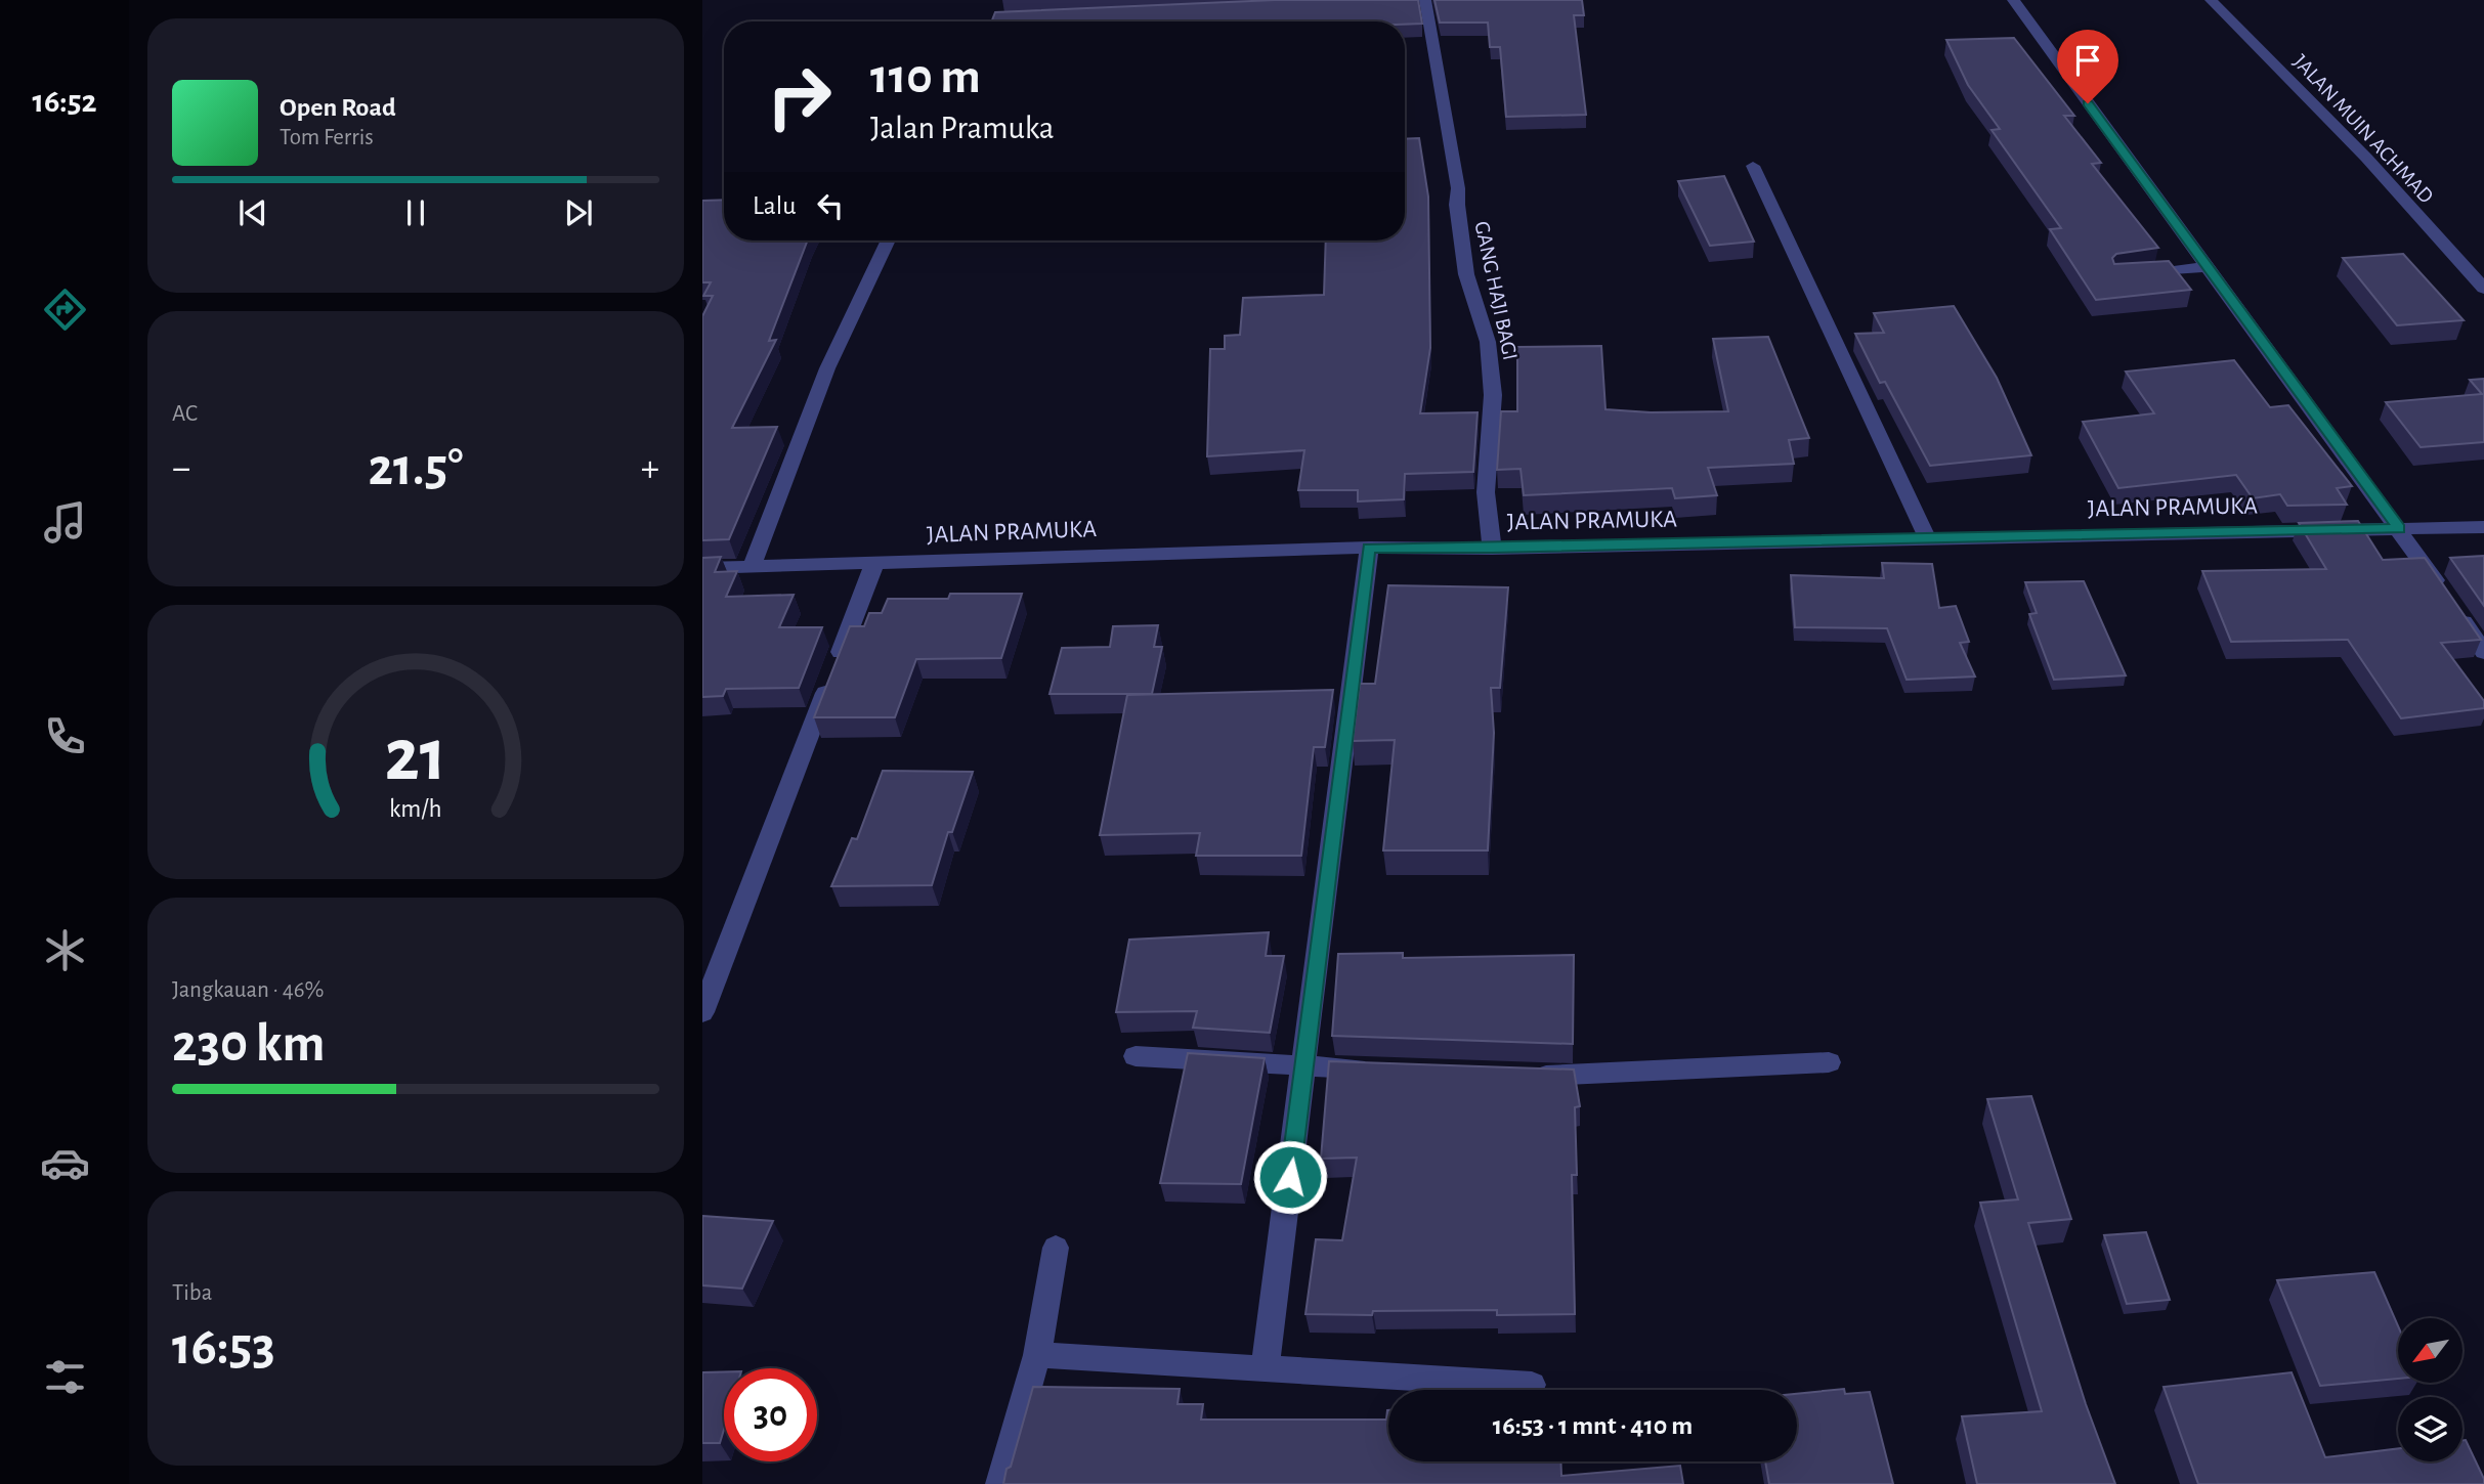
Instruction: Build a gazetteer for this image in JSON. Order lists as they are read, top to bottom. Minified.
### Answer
{"streets":{"street":["JALAN MUIN ACHMAD","GANG HAJI BAGI","JALAN PRAMUKA"]},"crossings":[["GANG HAJI BAGI","JALAN PRAMUKA"]],"north":"bottom left","page":{"tabs":"16:52","turn":["110 m","Jalan Pramuka"],"song":["Open Road","Tom Ferris"],"then":"Lalu","tile":["AC",["Jangkauan · 46%","230 km"],["Tiba","16:53"]],"heat":["−","21.5°","+"],"limit":"30","trip":"16:53 · 1 mnt · 410 m","gauge":["21","km/h"]}}
